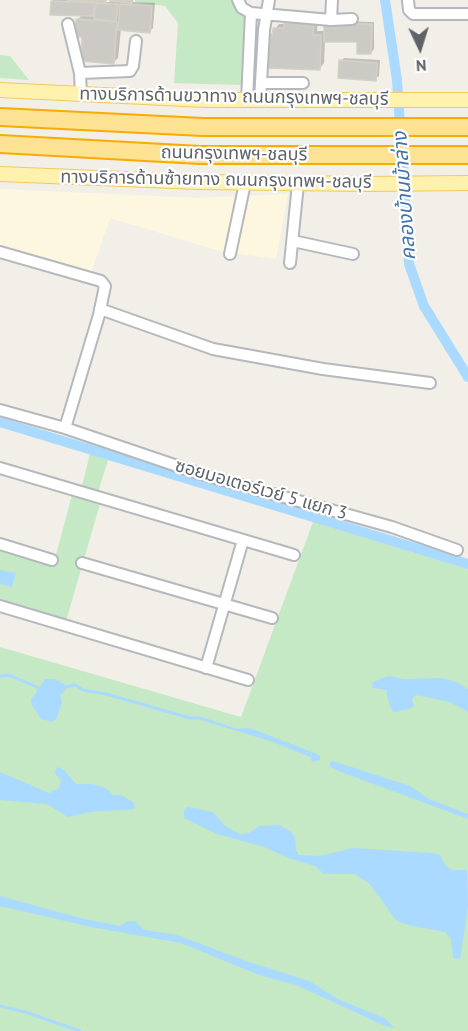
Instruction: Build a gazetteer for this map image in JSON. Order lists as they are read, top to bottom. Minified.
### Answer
{"streets":{"highway":["ถนนกรุงเทพฯ-ชลบุรี"],"main road":["ทางบริการด้านขวาทาง ถนนกรุงเทพฯ-ชลบุรี","ทางบริการด้านซ้ายทาง ถนนกรุงเทพฯ-ชลบุรี"],"street":["ซอยมอเตอร์เวย์ 5 แยก 3"]},"water":["คลองบ้านม้าล่าง"],"north":"bottom"}
